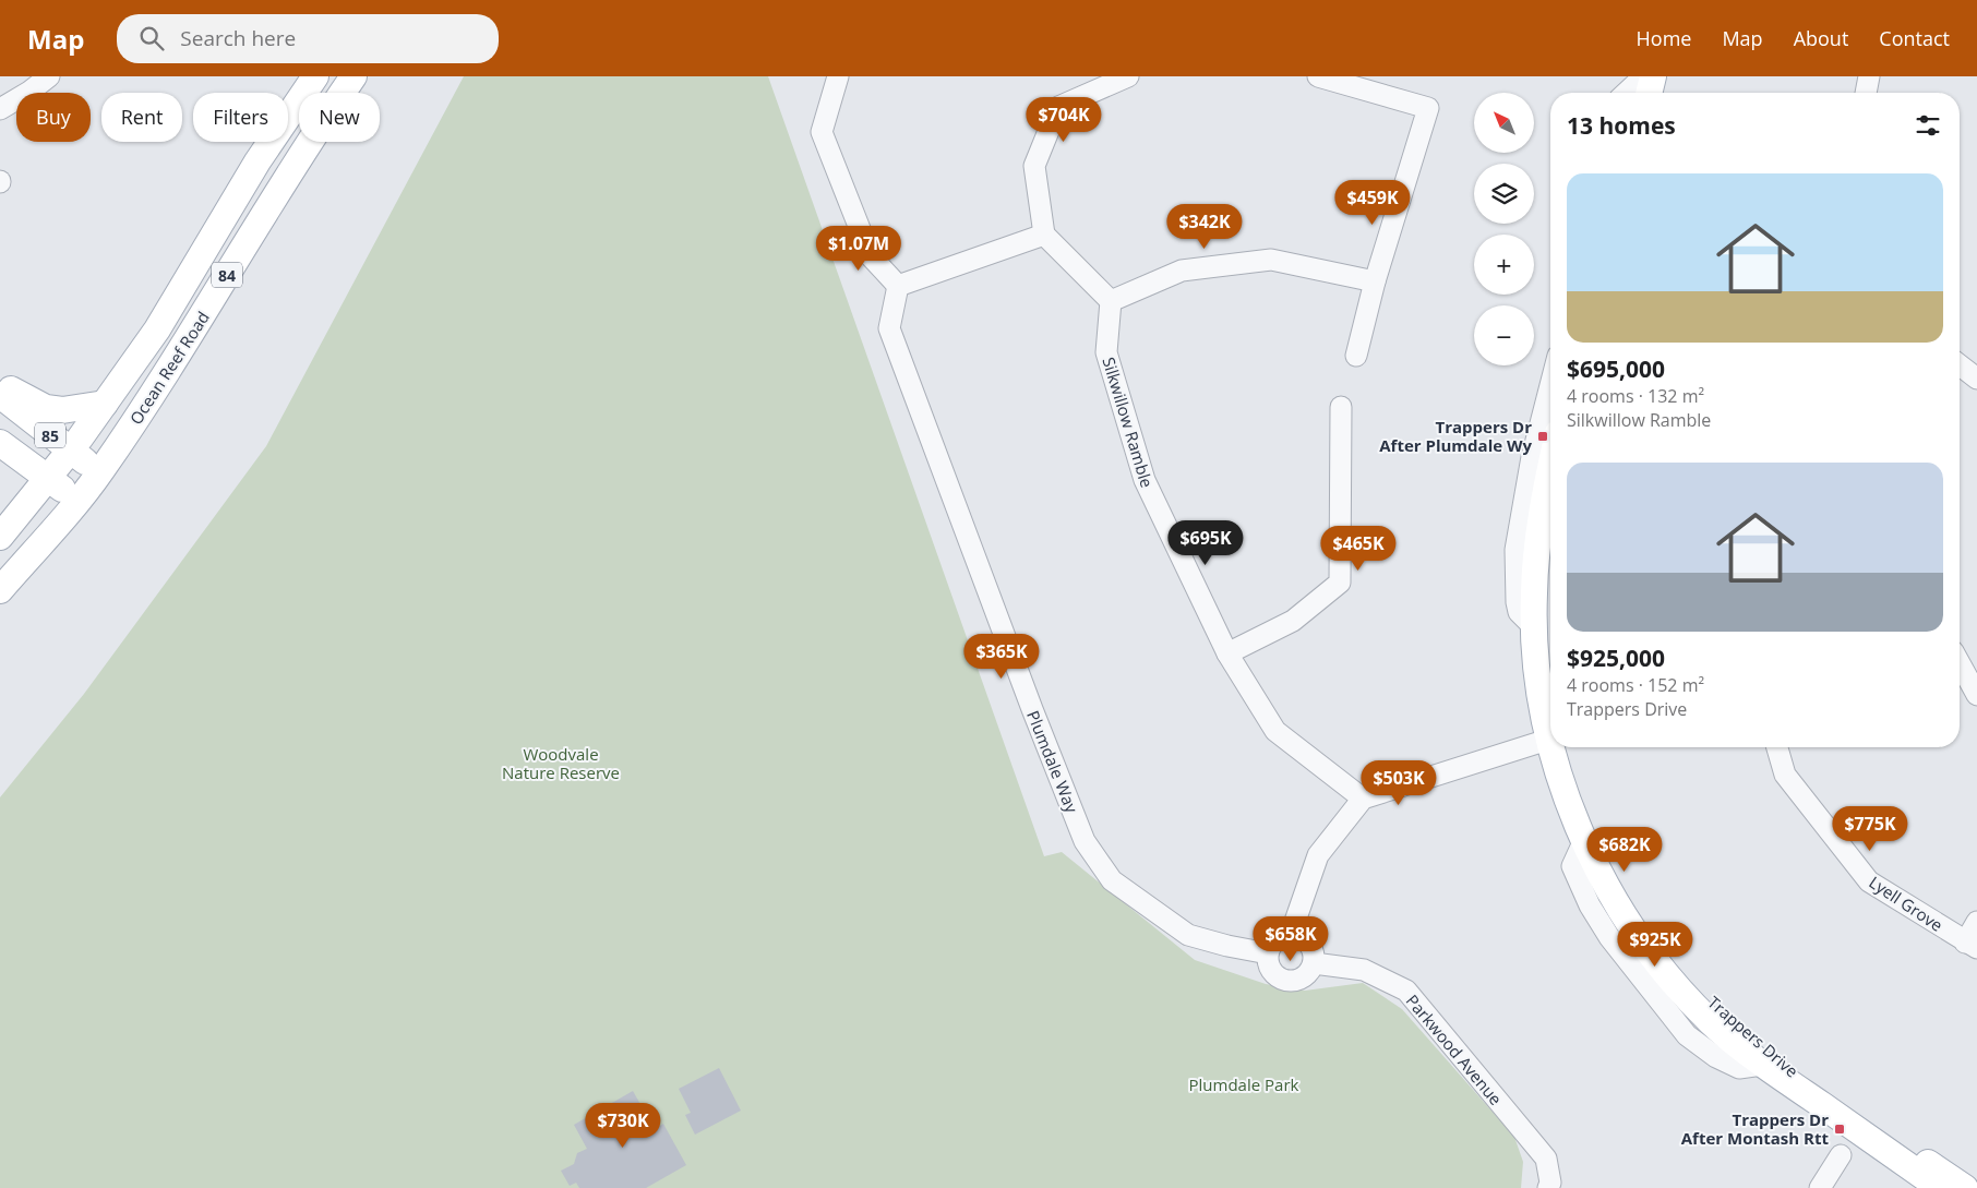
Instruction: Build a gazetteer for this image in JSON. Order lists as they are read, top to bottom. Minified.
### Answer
{"streets":{"main road":["84","Ocean Reef Road","85","Trappers Drive"],"street":["Silkwillow Ramble","Plumdale Way","Lyell Grove","Parkwood Avenue"]},"crossings":[["Ocean Reef Road","85"],["Plumdale Way","Parkwood Avenue"]],"parks":["Woodvale Nature Reserve","Plumdale Park"],"places":{"transit":["Trappers Dr After Plumdale Wy","Trappers Dr After Montash Rtt"]},"north":"top left","page":{"header":"Map","search":"Search here","nav":["Home","Map","About","Contact"],"map_buttons":["+","−"],"chip":["Buy","Rent","Filters","New"],"heading":"13 homes","price":["$704K","$459K","$342K","$1.07M","$695K","$465K","$365K","$503K","$775K","$682K","$658K","$925K","$730K"],"list":[{"name":"$695,000","note":"4 rooms · 132 m² · Silkwillow Ramble"},{"name":"$925,000","note":"4 rooms · 152 m² · Trappers Drive"}]}}
